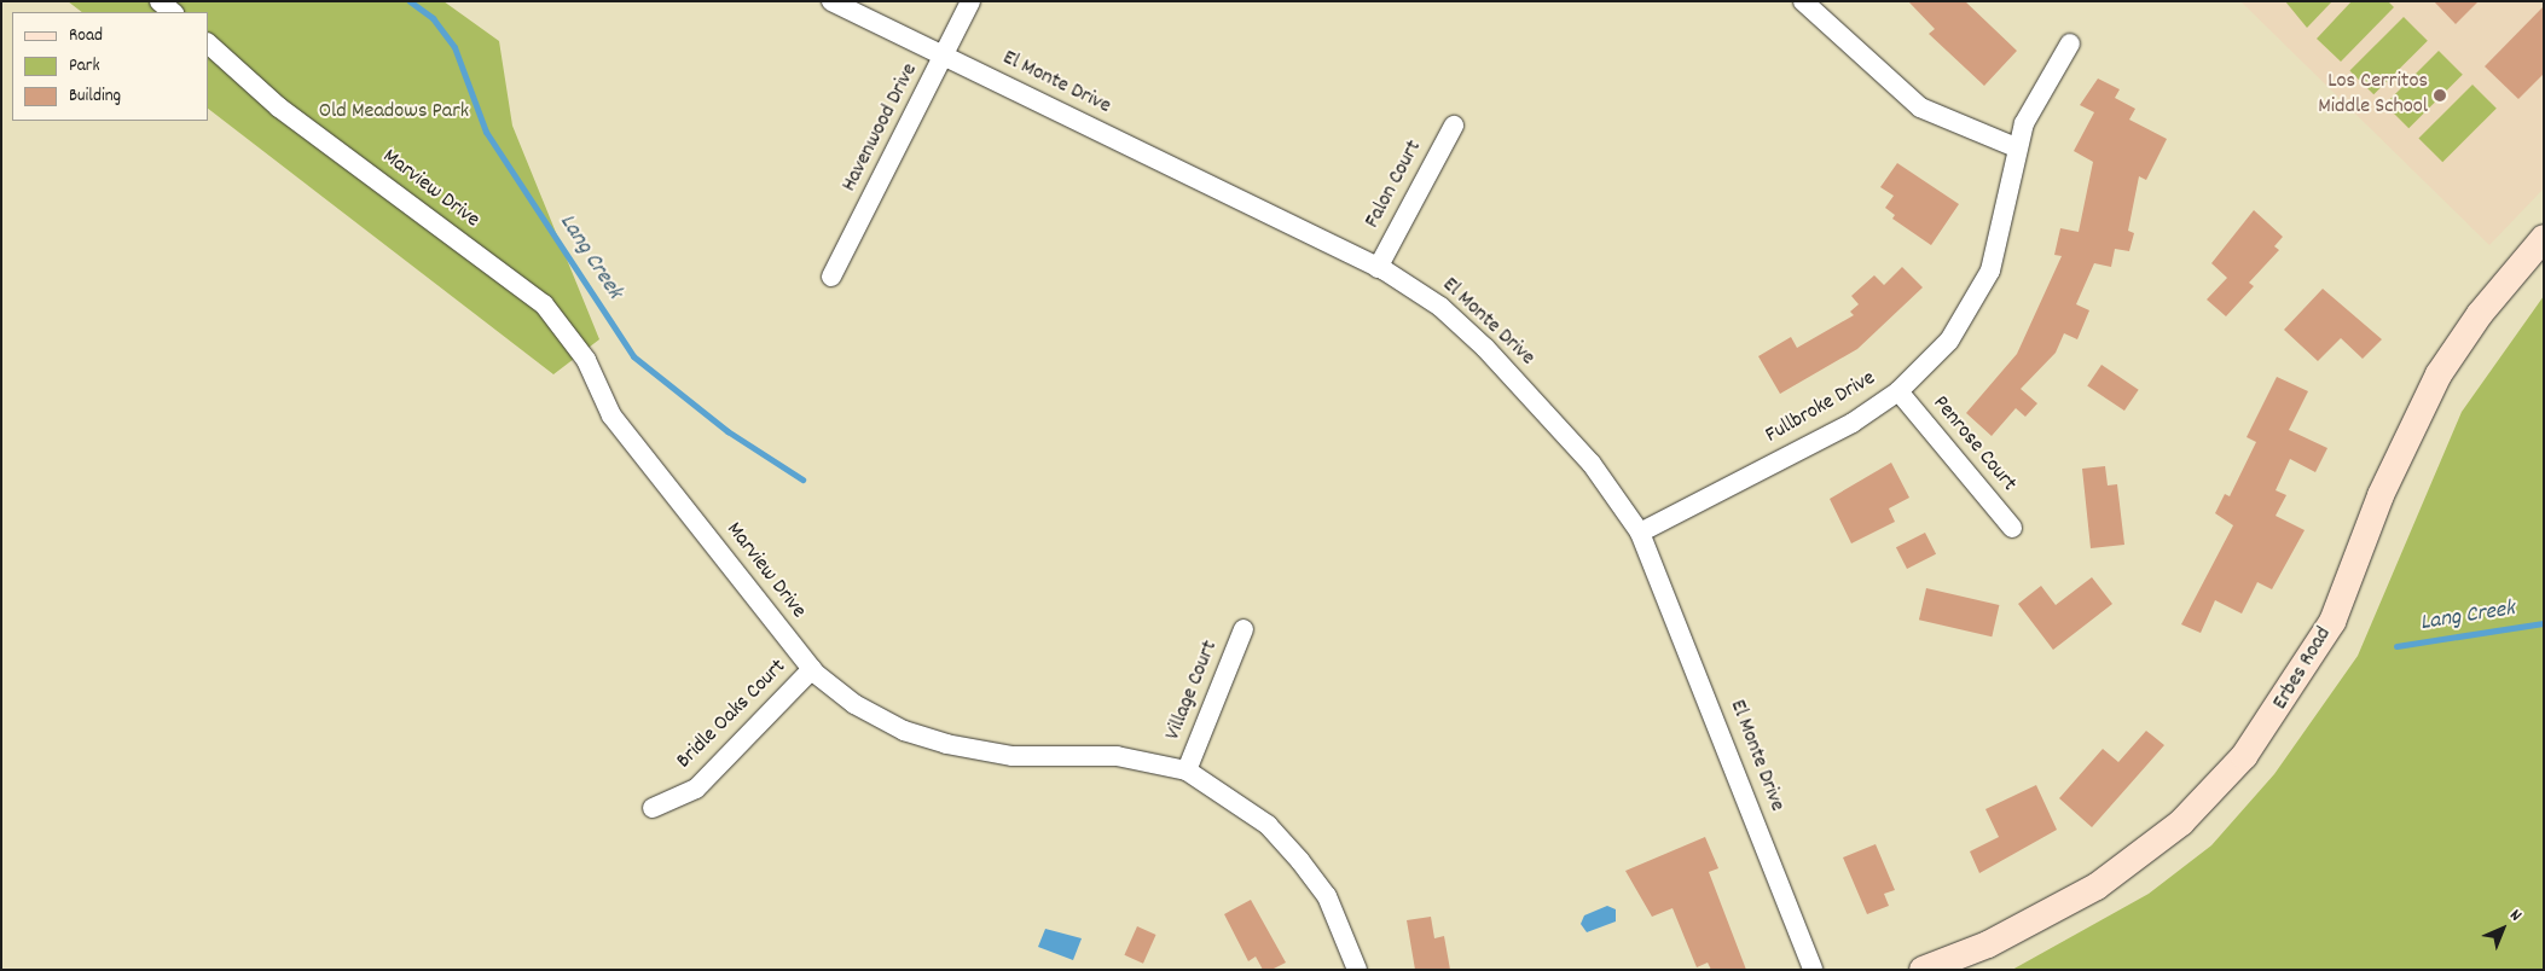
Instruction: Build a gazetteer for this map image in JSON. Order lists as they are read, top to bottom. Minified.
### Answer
{"streets":{"main road":["Erbes Road"],"street":["El Monte Drive","Havenwood Drive","Falon Court","Marview Drive","Fullbroke Drive","Penrose Court","Village Court","Bridle Oaks Court"]},"crossings":[["El Monte Drive","Havenwood Drive"],["El Monte Drive","Falon Court"],["El Monte Drive","Fullbroke Drive"],["Marview Drive","Village Court"],["Marview Drive","Bridle Oaks Court"],["Fullbroke Drive","Penrose Court"]],"water":["Lang Creek"],"parks":["Old Meadows Park"],"places":["Los Cerritos Middle School"],"legend":["Road","Park","Building"],"north":"top right"}
